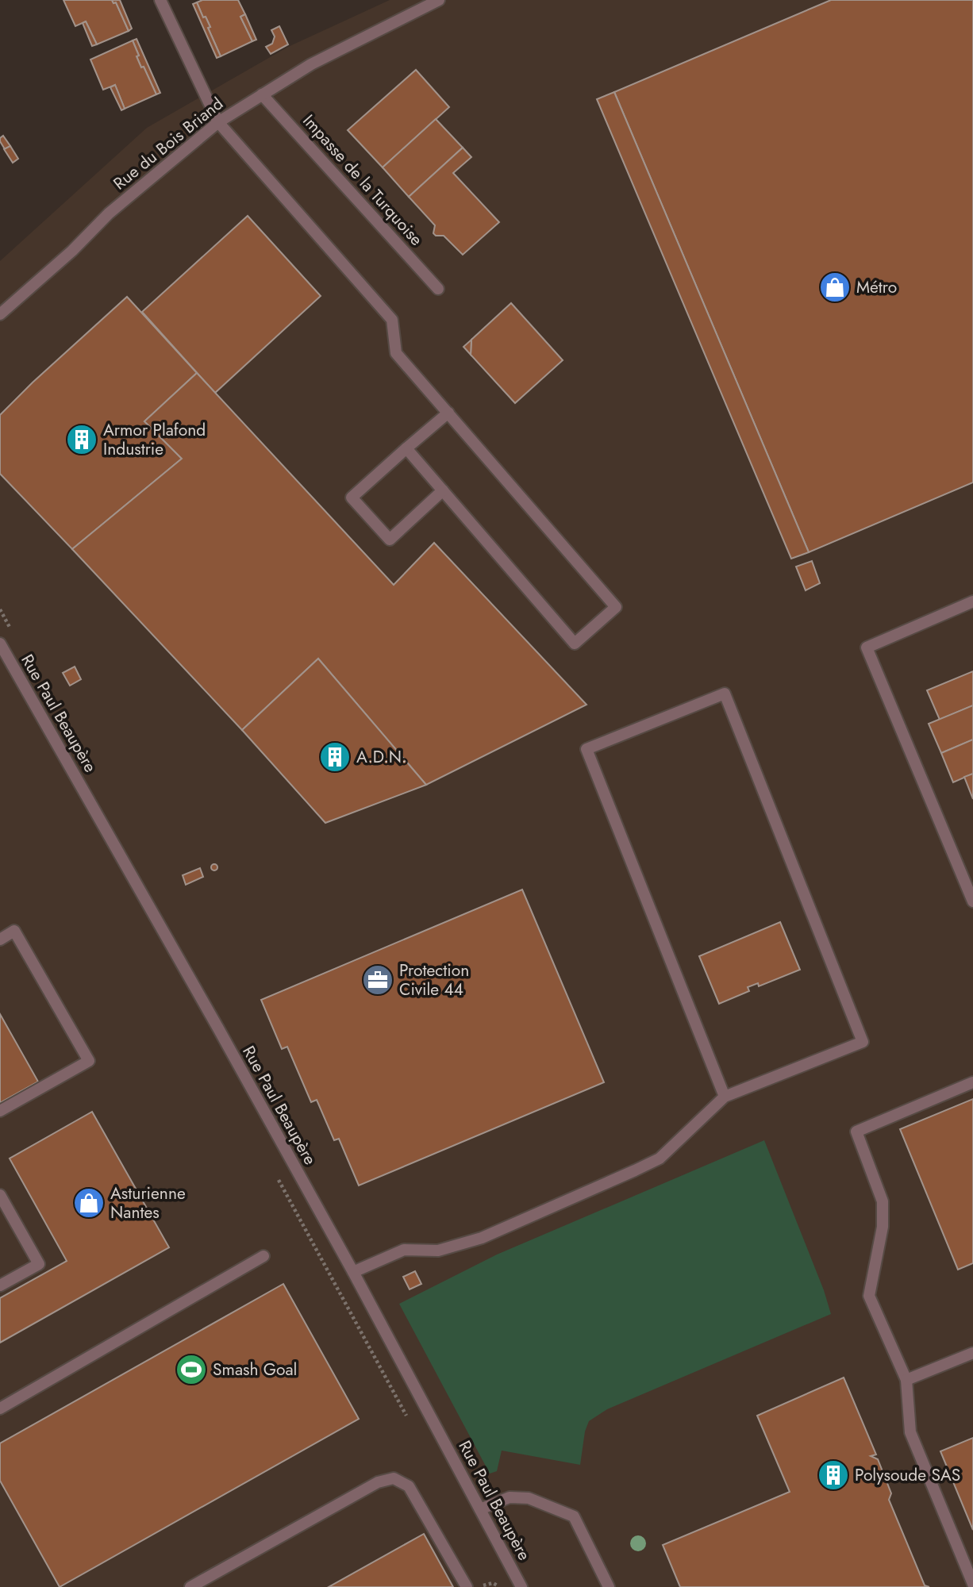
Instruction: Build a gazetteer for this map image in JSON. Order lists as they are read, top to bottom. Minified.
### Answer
{"streets":{"street":["Rue du Bois Briand","Impasse de la Turquoise","Rue Paul Beaupère"]},"crossings":[["Rue du Bois Briand","Impasse de la Turquoise"]],"places":{"shop":["Métro","Asturienne Nantes"],"building":["Armor Plafond Industrie","A.D.N.","Polysoude SAS"],"office":["Protection Civile 44"],"sports":["Smash Goal"]}}
